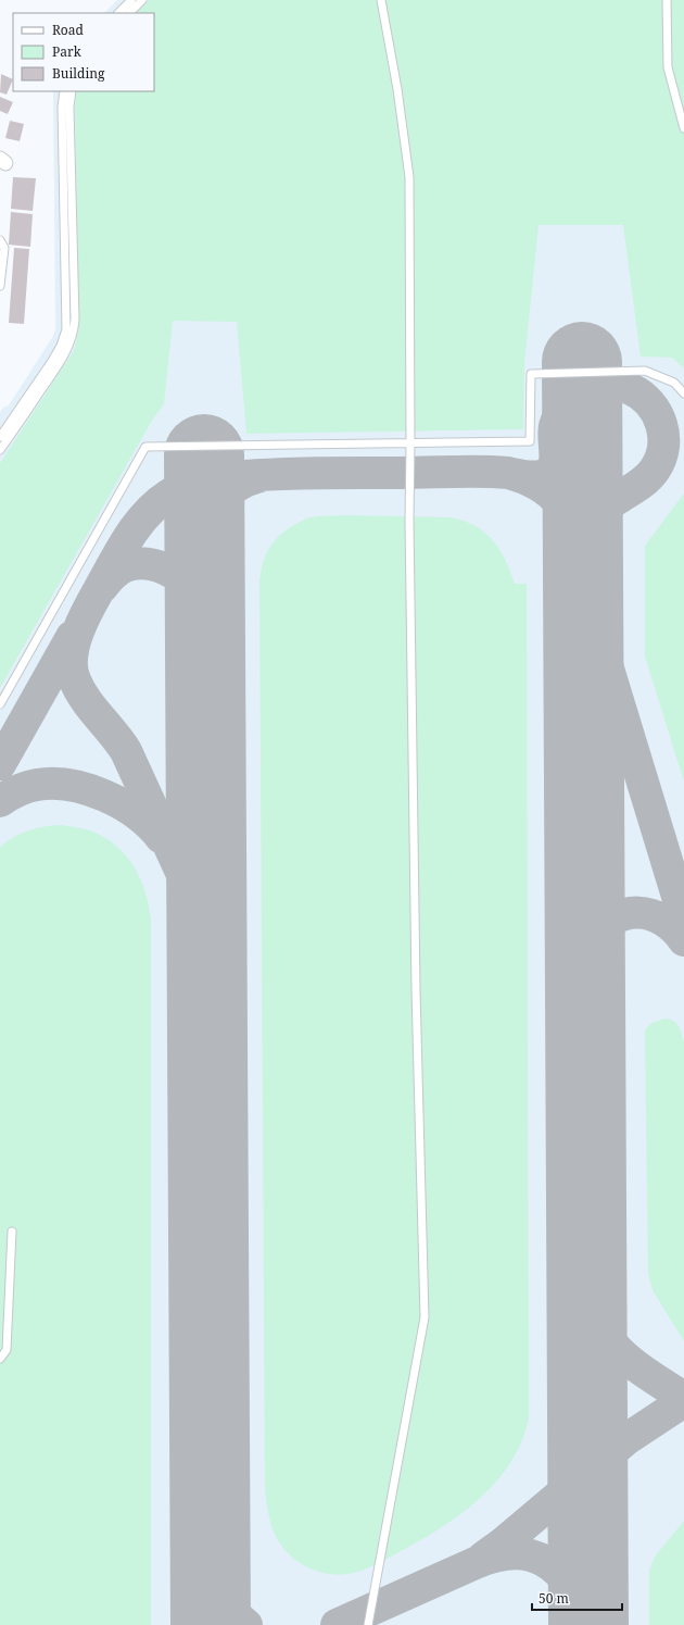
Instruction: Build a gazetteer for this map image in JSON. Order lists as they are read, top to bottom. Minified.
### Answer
{"legend":["Road","Park","Building"],"scale_bar":"50 m"}
